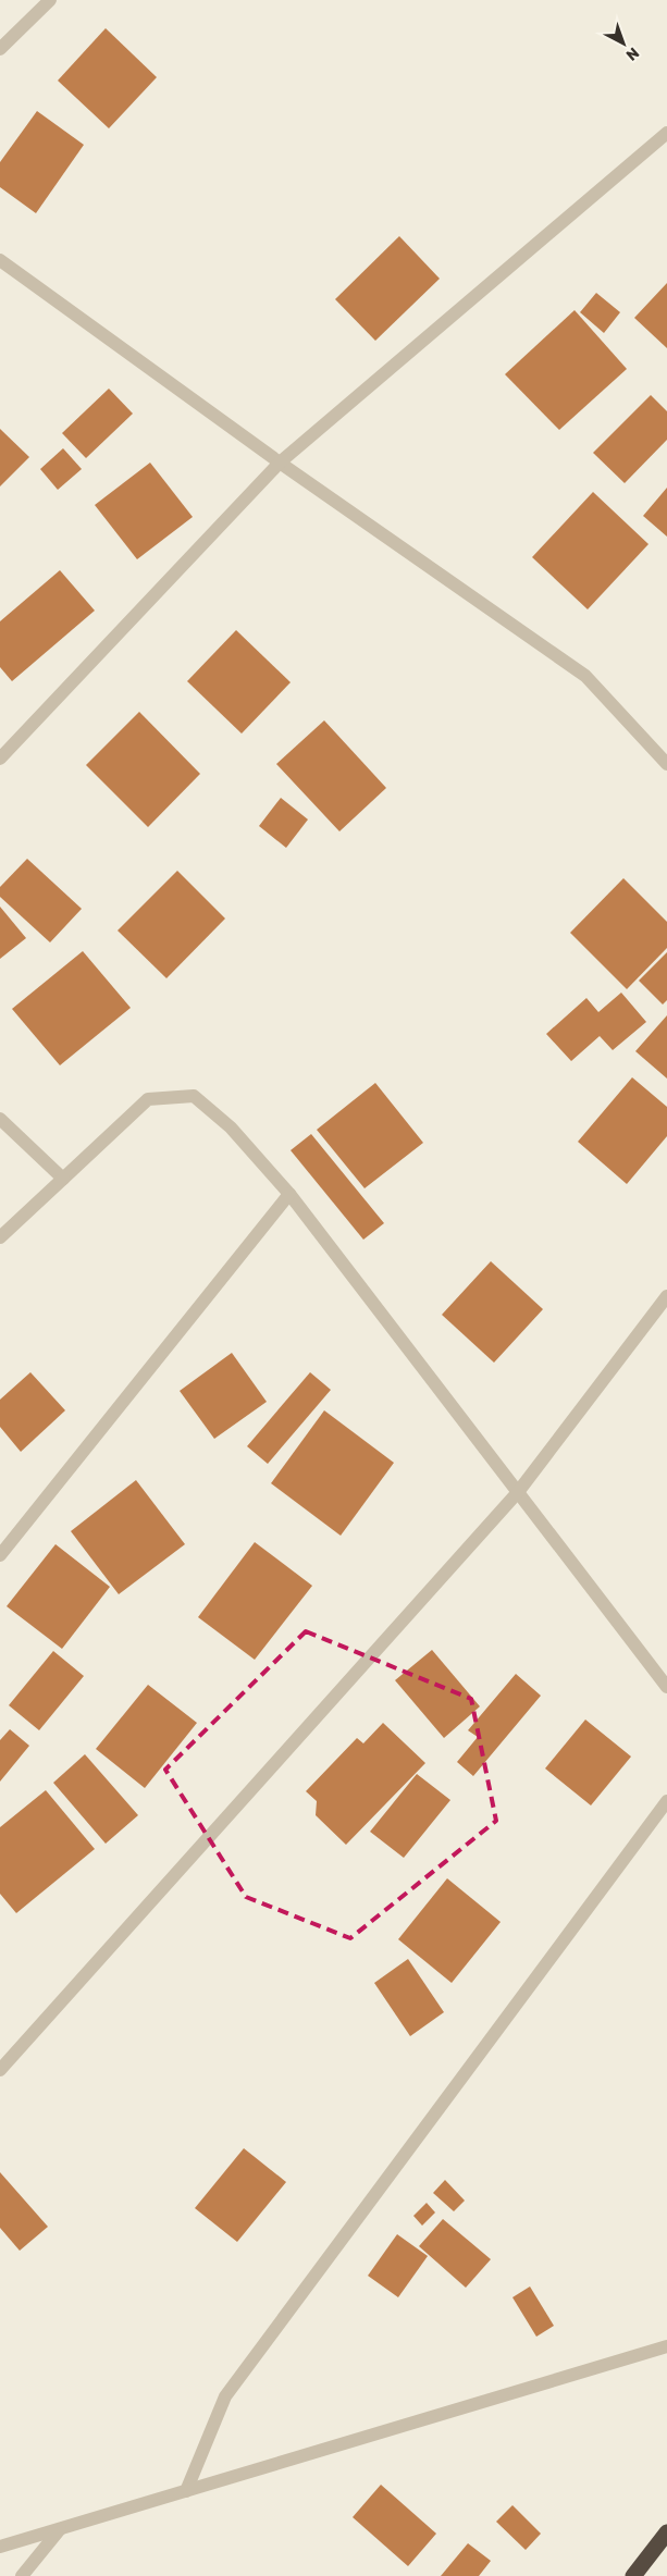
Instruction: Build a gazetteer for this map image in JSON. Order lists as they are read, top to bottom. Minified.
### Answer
{"north":"bottom right"}
